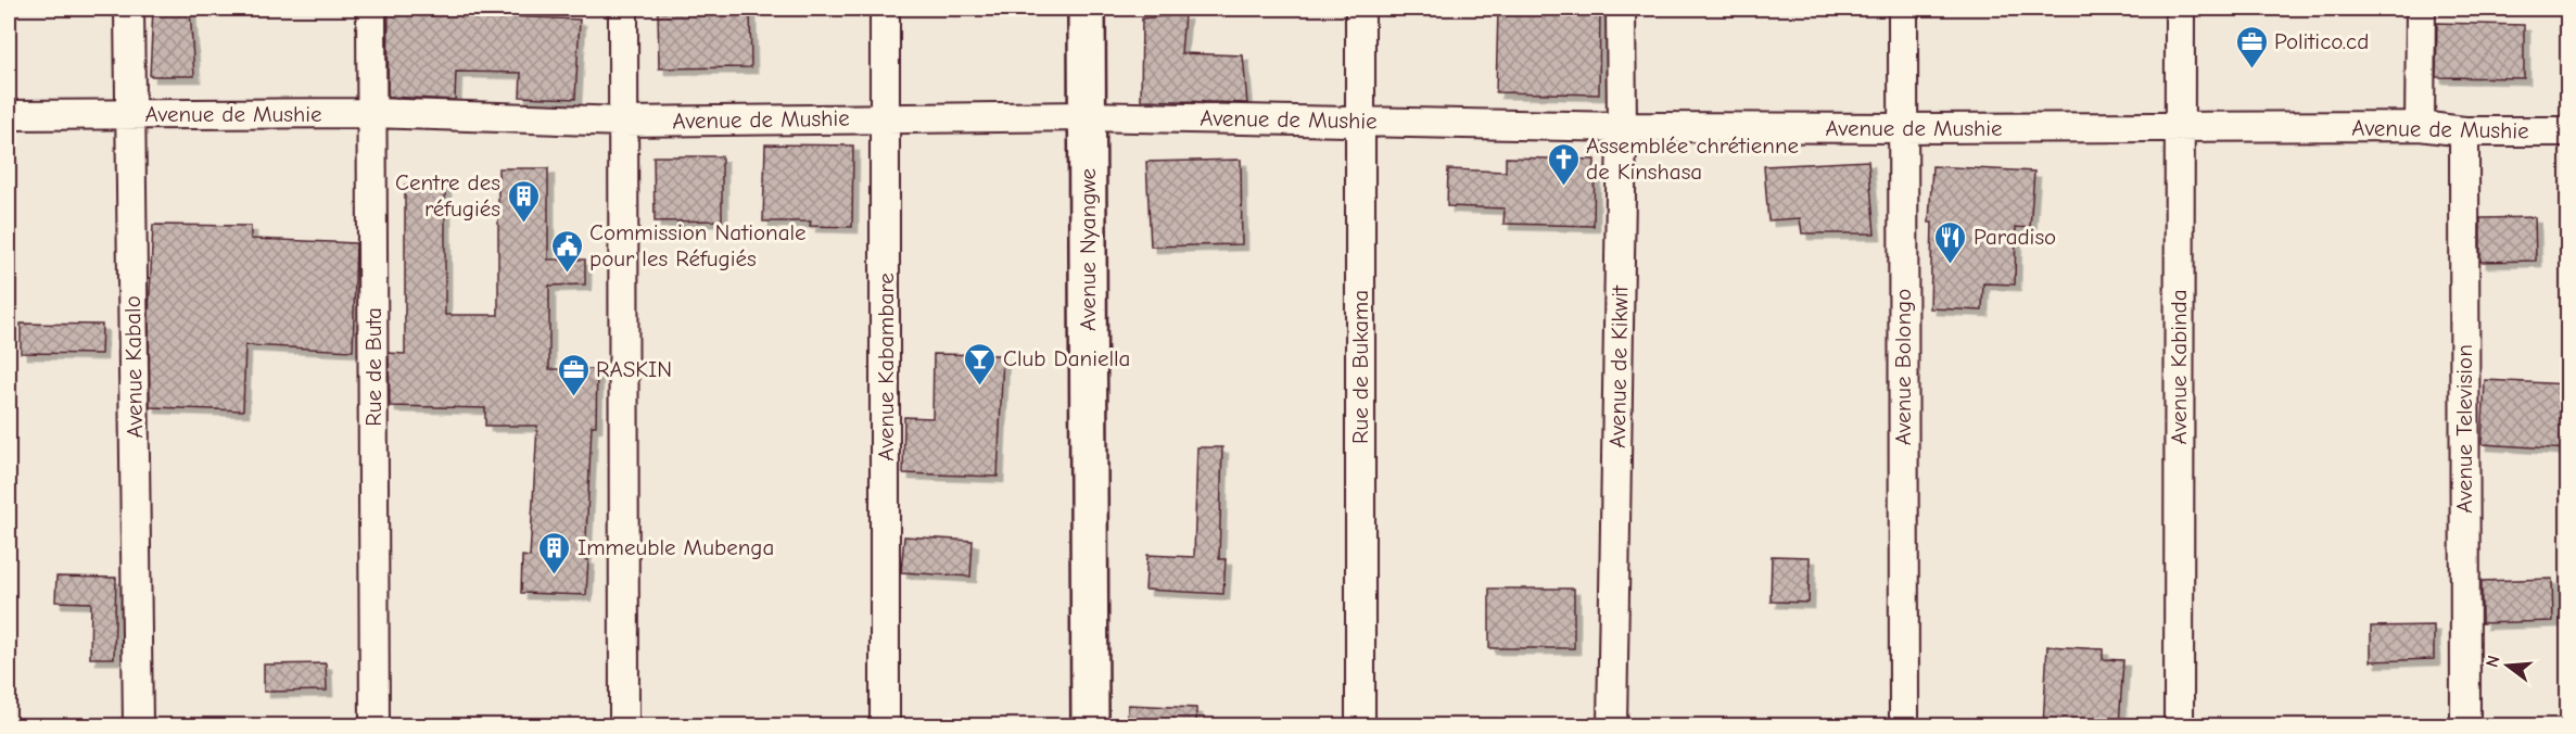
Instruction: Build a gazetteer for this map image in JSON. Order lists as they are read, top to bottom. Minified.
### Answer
{"streets":{"main road":["Avenue Nyangwe"],"street":["Avenue de Mushie","Avenue Kabalo","Rue de Buta","Avenue Kabambare","Rue de Bukama","Avenue de Kikwit","Avenue Bolongo","Avenue Kabinda","Avenue Television"]},"crossings":[["Avenue de Mushie","Avenue Nyangwe"],["Avenue de Mushie","Avenue Kabalo"],["Avenue de Mushie","Rue de Buta"],["Avenue de Mushie","Avenue Kabambare"],["Avenue de Mushie","Rue de Bukama"],["Avenue de Mushie","Avenue de Kikwit"],["Avenue de Mushie","Avenue Bolongo"],["Avenue de Mushie","Avenue Kabinda"],["Avenue de Mushie","Avenue Television"]],"places":{"office":["Politico.cd","RASKIN"],"church":["Assemblée chrétienne de Kinshasa"],"building":["Centre des réfugiés","Immeuble Mubenga"],"restaurant":["Paradiso"],"public building":["Commission Nationale pour les Réfugiés"],"bar":["Club Daniella"]},"north":"left"}
